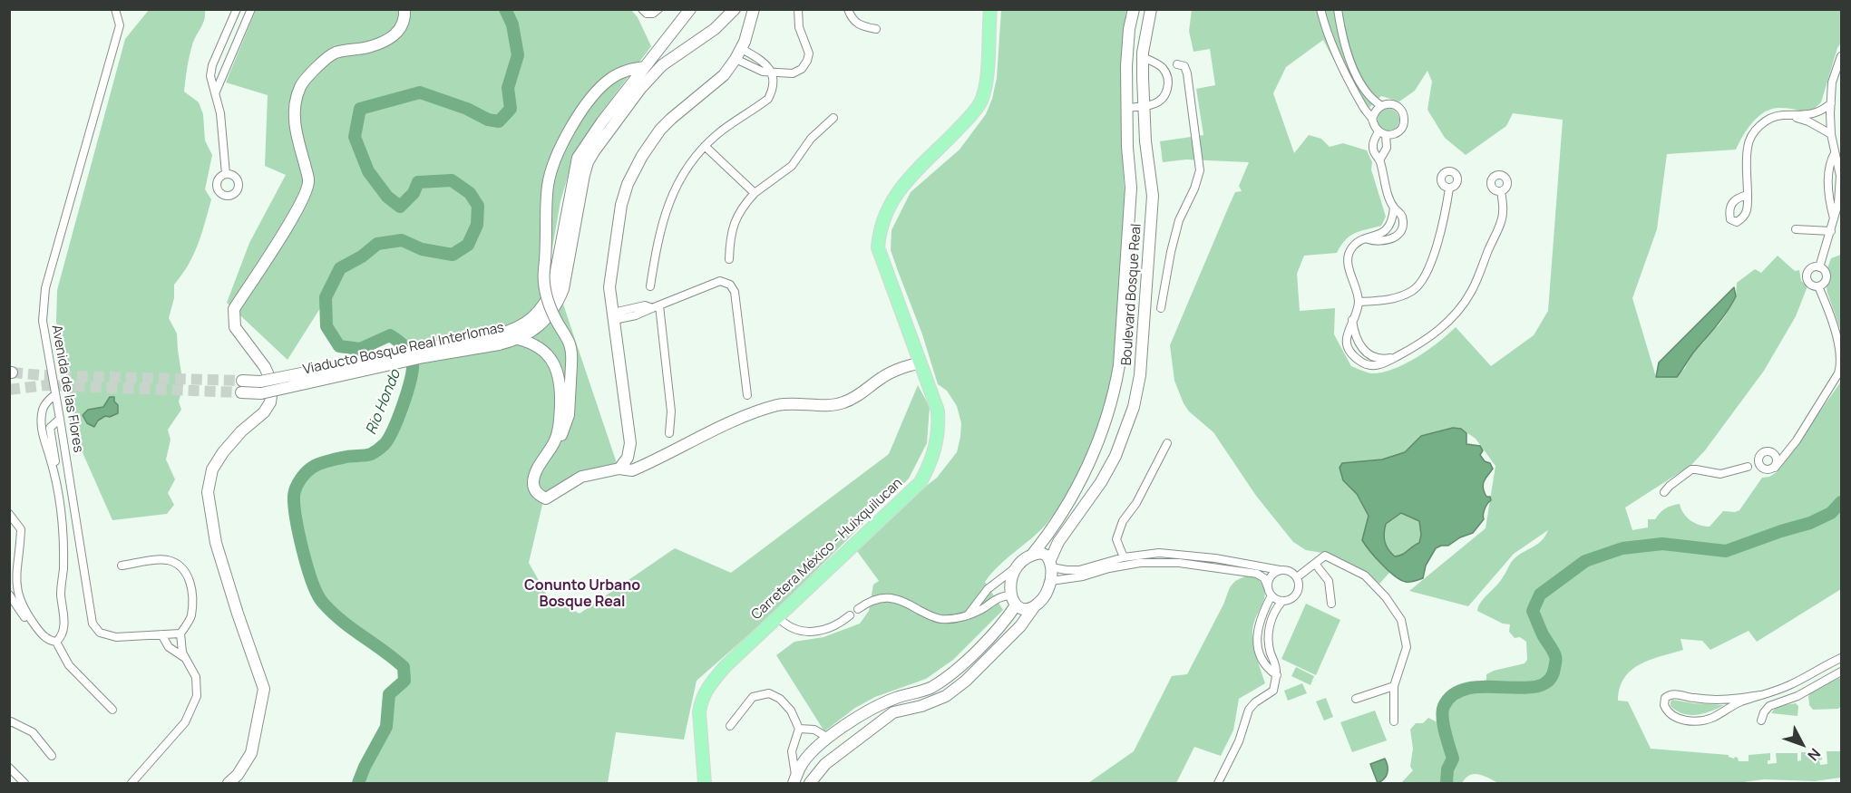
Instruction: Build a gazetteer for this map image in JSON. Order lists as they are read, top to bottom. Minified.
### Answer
{"streets":{"main road":["Carretera México - Huixquilucan"],"street":["Boulevard Bosque Real","Viaducto Bosque Real Interlomas","Avenida de las Flores"]},"districts":["Conunto Urbano Bosque Real"],"water":["Rio Hondo"],"north":"bottom right"}
